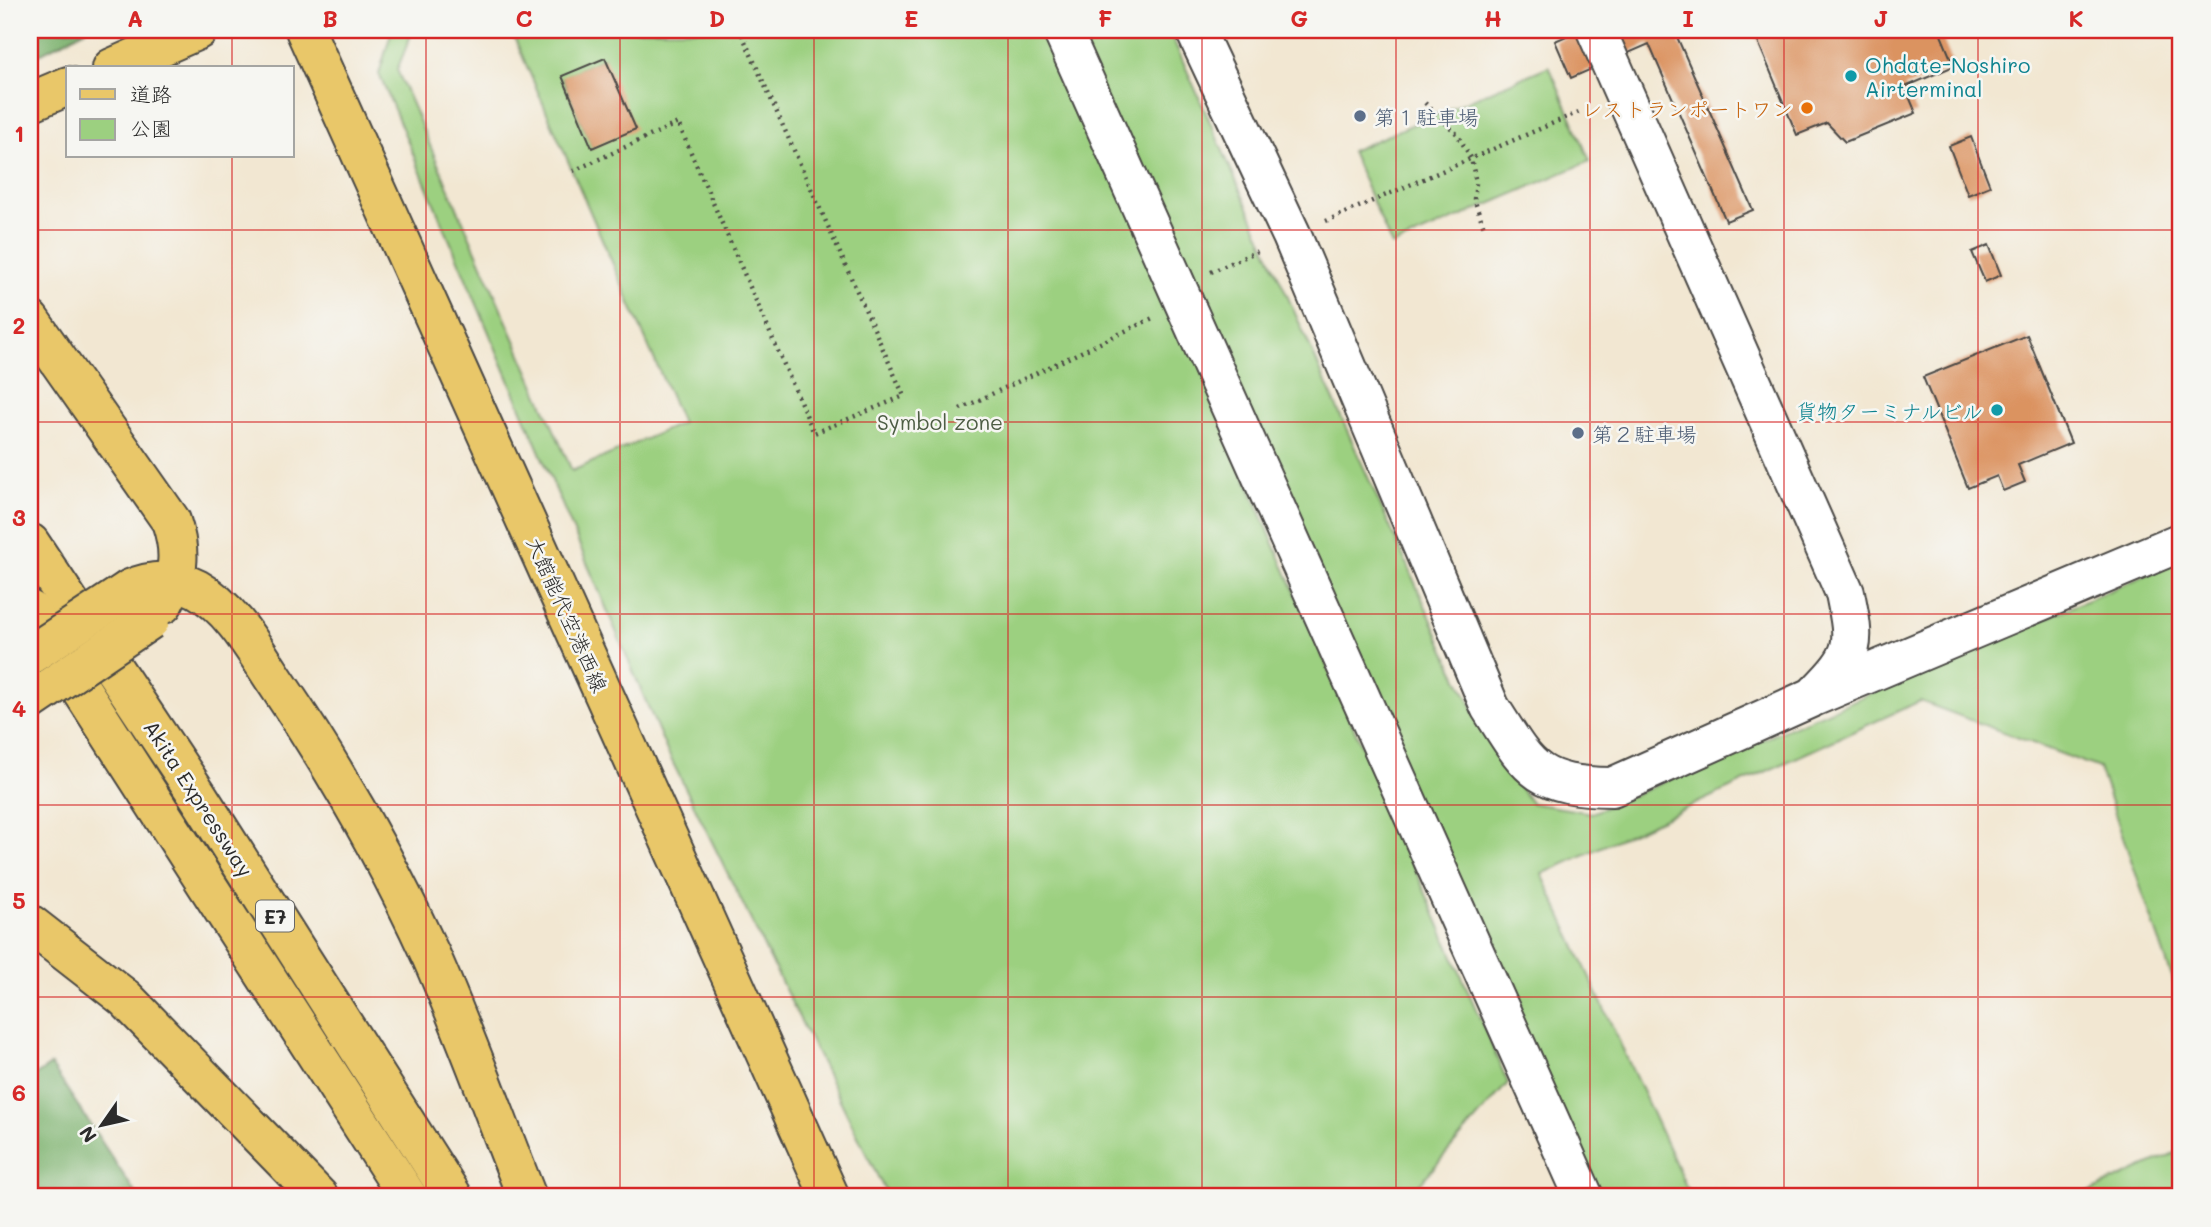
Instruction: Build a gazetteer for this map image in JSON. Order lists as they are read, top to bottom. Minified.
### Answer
{"streets":{"main road":["大館能代空港西線","Akita Expressway","E7"]},"parks":["Symbol zone"],"places":["Ohdate-Noshiro Airterminal","レストランポートワン","第１駐車場","貨物ターミナルビル","第２駐車場"],"legend":["道路","公園"],"north":"bottom left","grid":{"columns":["A","B","C","D","E","F","G","H","I","J","K"],"rows":["1","2","3","4","5","6"]}}
